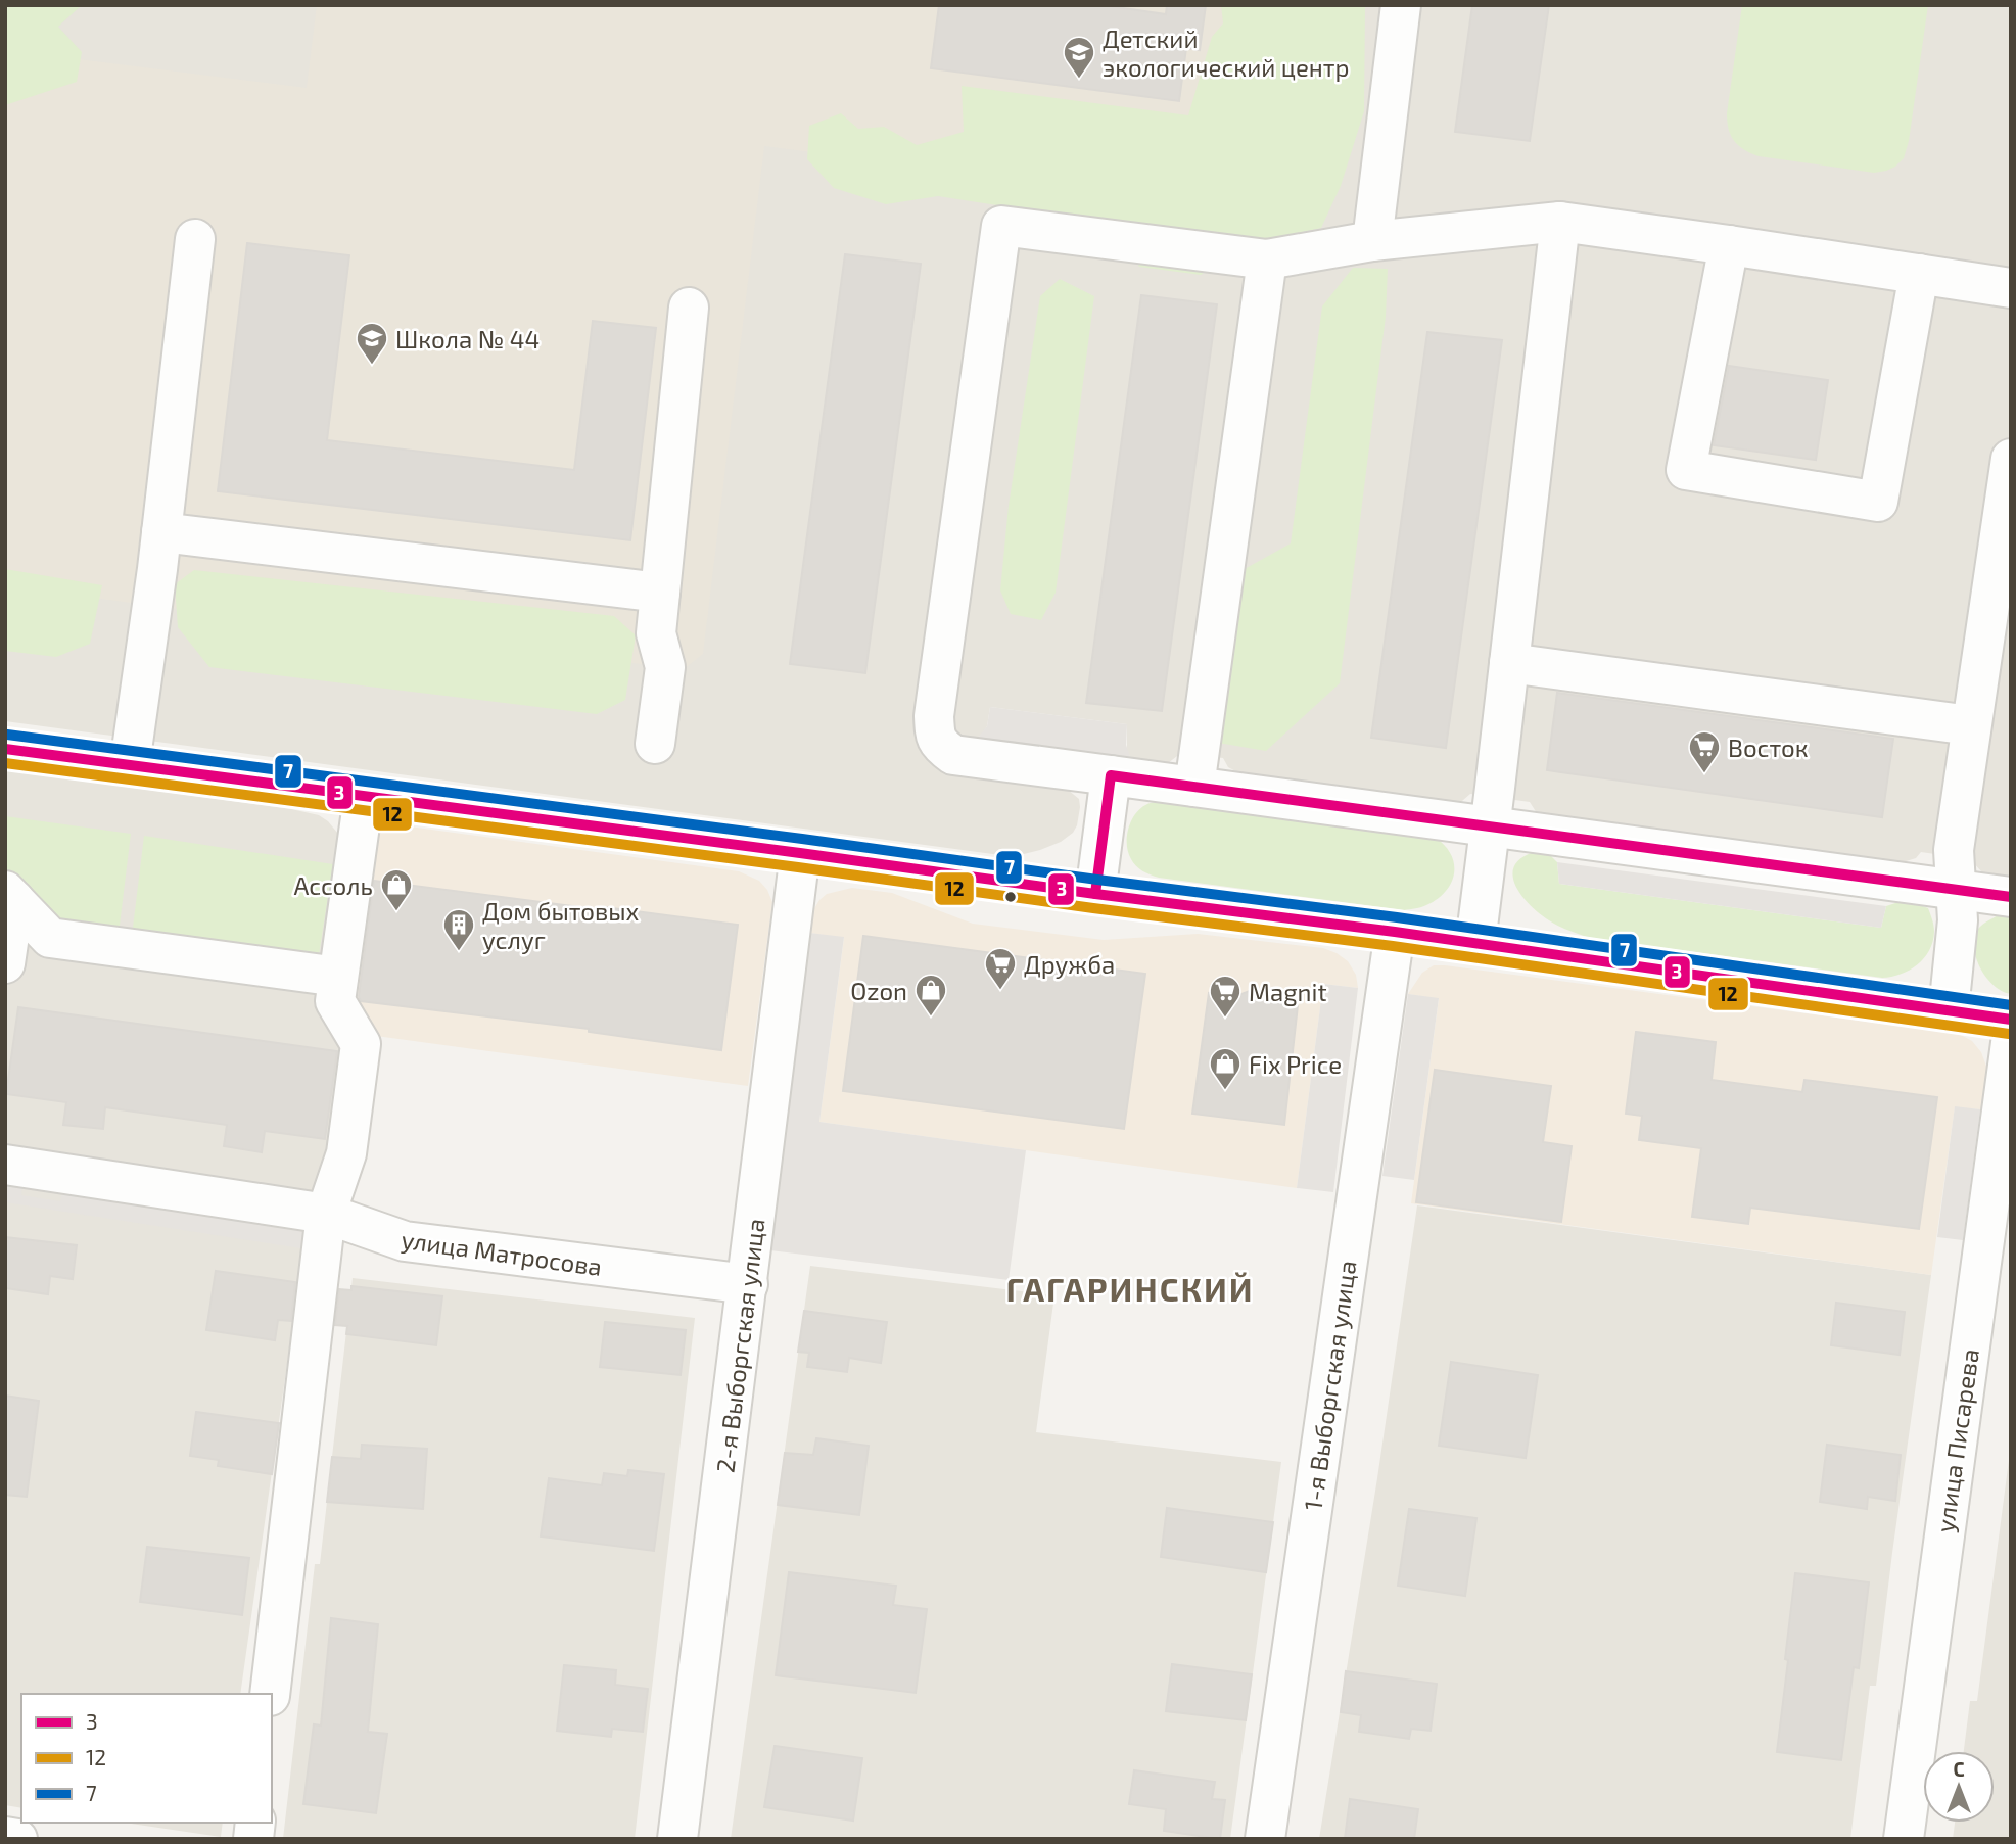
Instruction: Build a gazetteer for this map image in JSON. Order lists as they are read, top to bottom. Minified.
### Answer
{"streets":{"street":["улица Матросова","2-я Выборгская улица","1-я Выборгская улица","улица Писарева"]},"crossings":[["улица Матросова","2-я Выборгская улица"]],"districts":["ГАГАРИНСКИЙ"],"places":{"school or university":["Детский экологический центр","Школа № 44"],"supermarket":["Восток","Дружба","Magnit"],"shop":["Ассоль","Ozon","Fix Price"],"building":["Дом бытовых услуг"]},"lines":["transit line 7","transit line 3","transit line 12"],"legend":["3","12","7"],"north":"top"}
